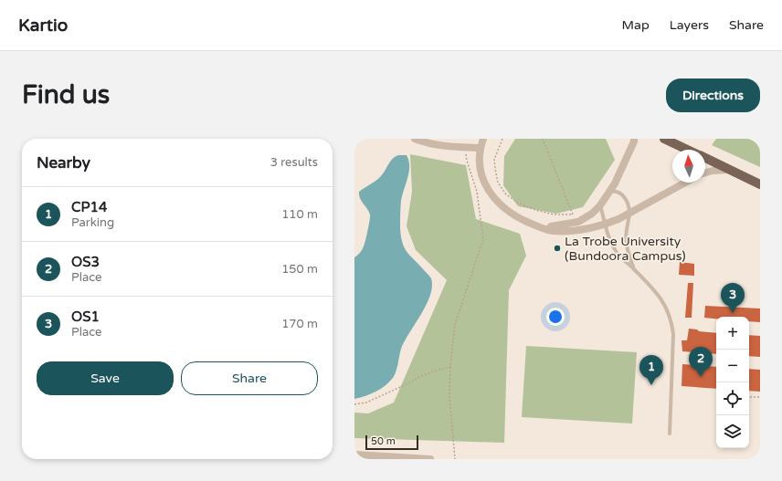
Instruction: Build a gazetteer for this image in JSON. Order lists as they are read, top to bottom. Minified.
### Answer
{"places":["La Trobe University (Bundoora Campus)"],"scale_bar":"50 m","north":"top","page":{"header":"Kartio","nav":["Map","Layers","Share"],"buttons":["Directions",["Save","Share"]],"title":"Find us","heading":["Nearby","3 results"],"list":[{"mark":"1","name":"CP14","note":"Parking","value":"110 m"},{"mark":"2","name":"OS3","note":"Place","value":"150 m"},{"mark":"3","name":"OS1","note":"Place","value":"170 m"}],"pins":["3","2","1"],"map_buttons":["+","−"],"scale":"50 m"}}
